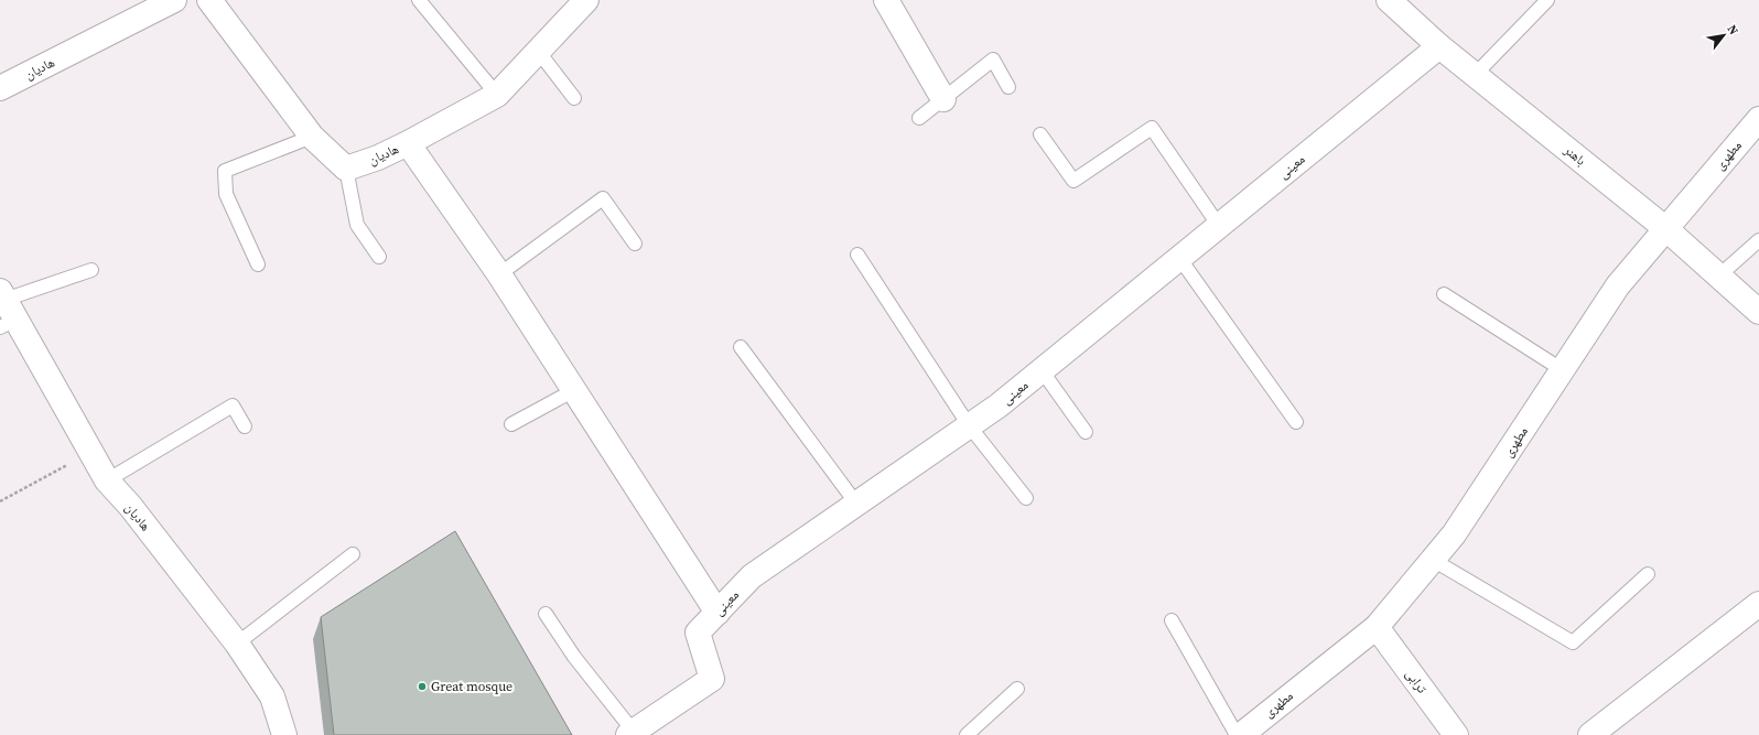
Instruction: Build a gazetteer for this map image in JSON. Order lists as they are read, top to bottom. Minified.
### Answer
{"streets":{"street":["هادیان","باهنر","مطهری","معینی","ترابی"]},"crossings":[["باهنر","مطهری"],["باهنر","معینی"],["مطهری","ترابی"]],"places":["Great mosque"],"north":"top right"}
